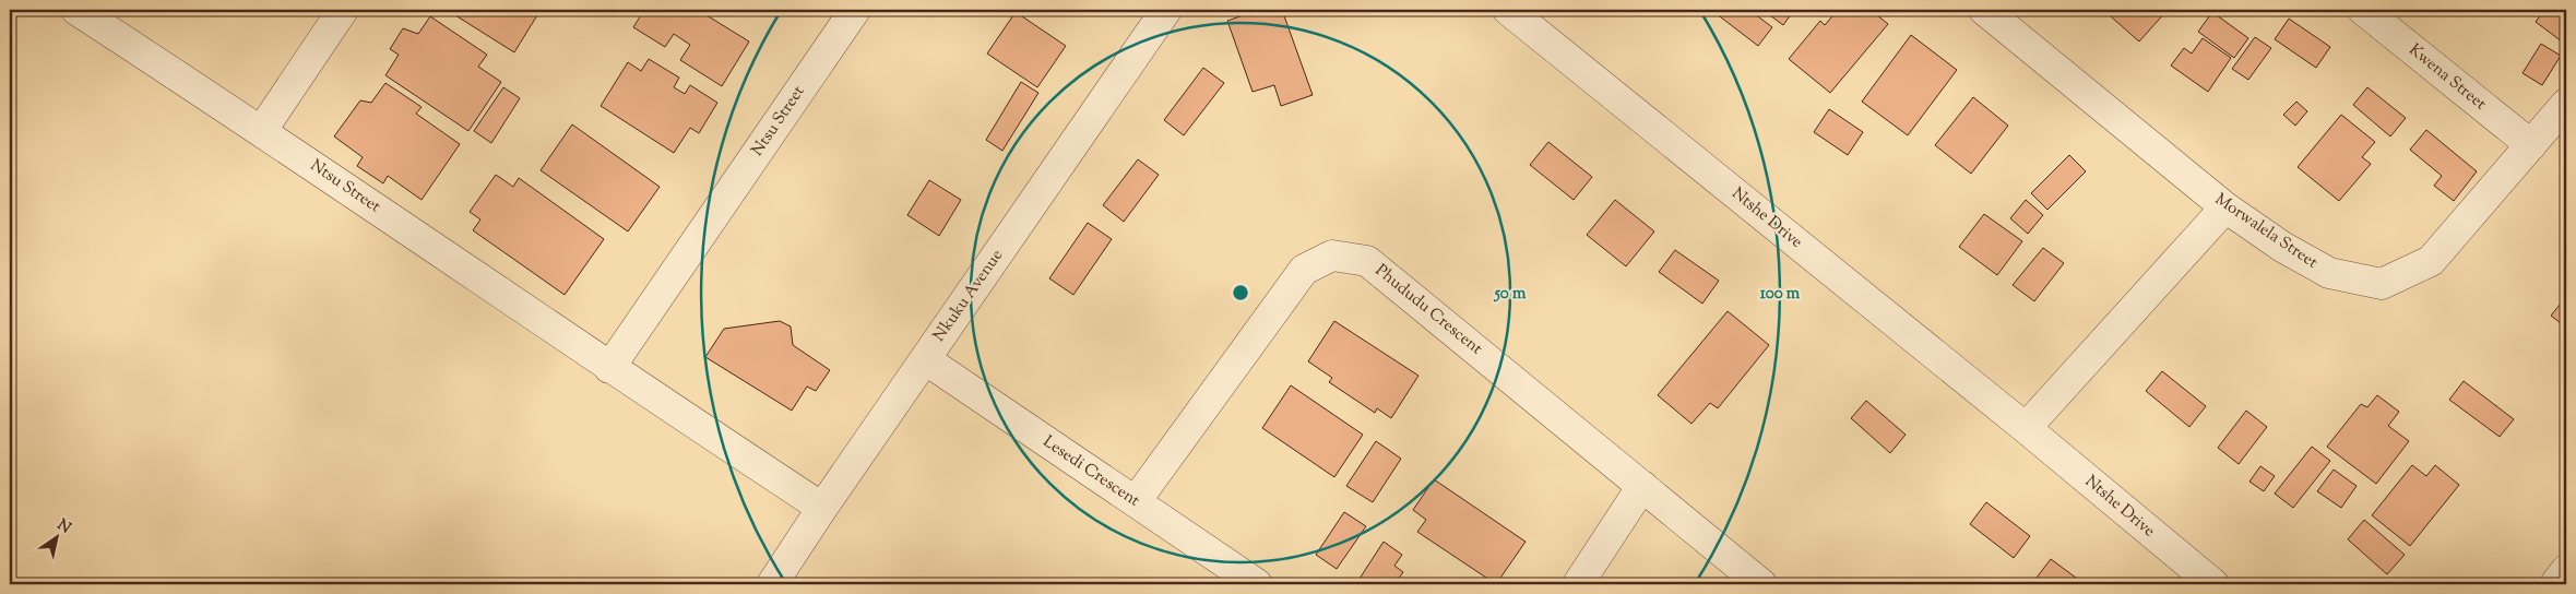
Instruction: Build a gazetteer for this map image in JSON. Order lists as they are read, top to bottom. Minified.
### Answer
{"streets":{"street":["Kwena Street","Ntsu Street","Ntshe Drive","Morwalela Street","Nkuku Avenue","Phududu Crescent","Lesedi Crescent"]},"crossings":[["Kwena Street","Morwalela Street"],["Ntsu Street","Nkuku Avenue"],["Nkuku Avenue","Lesedi Crescent"],["Phududu Crescent","Lesedi Crescent"]],"north":"top right","rings":["50 m","100 m"]}
